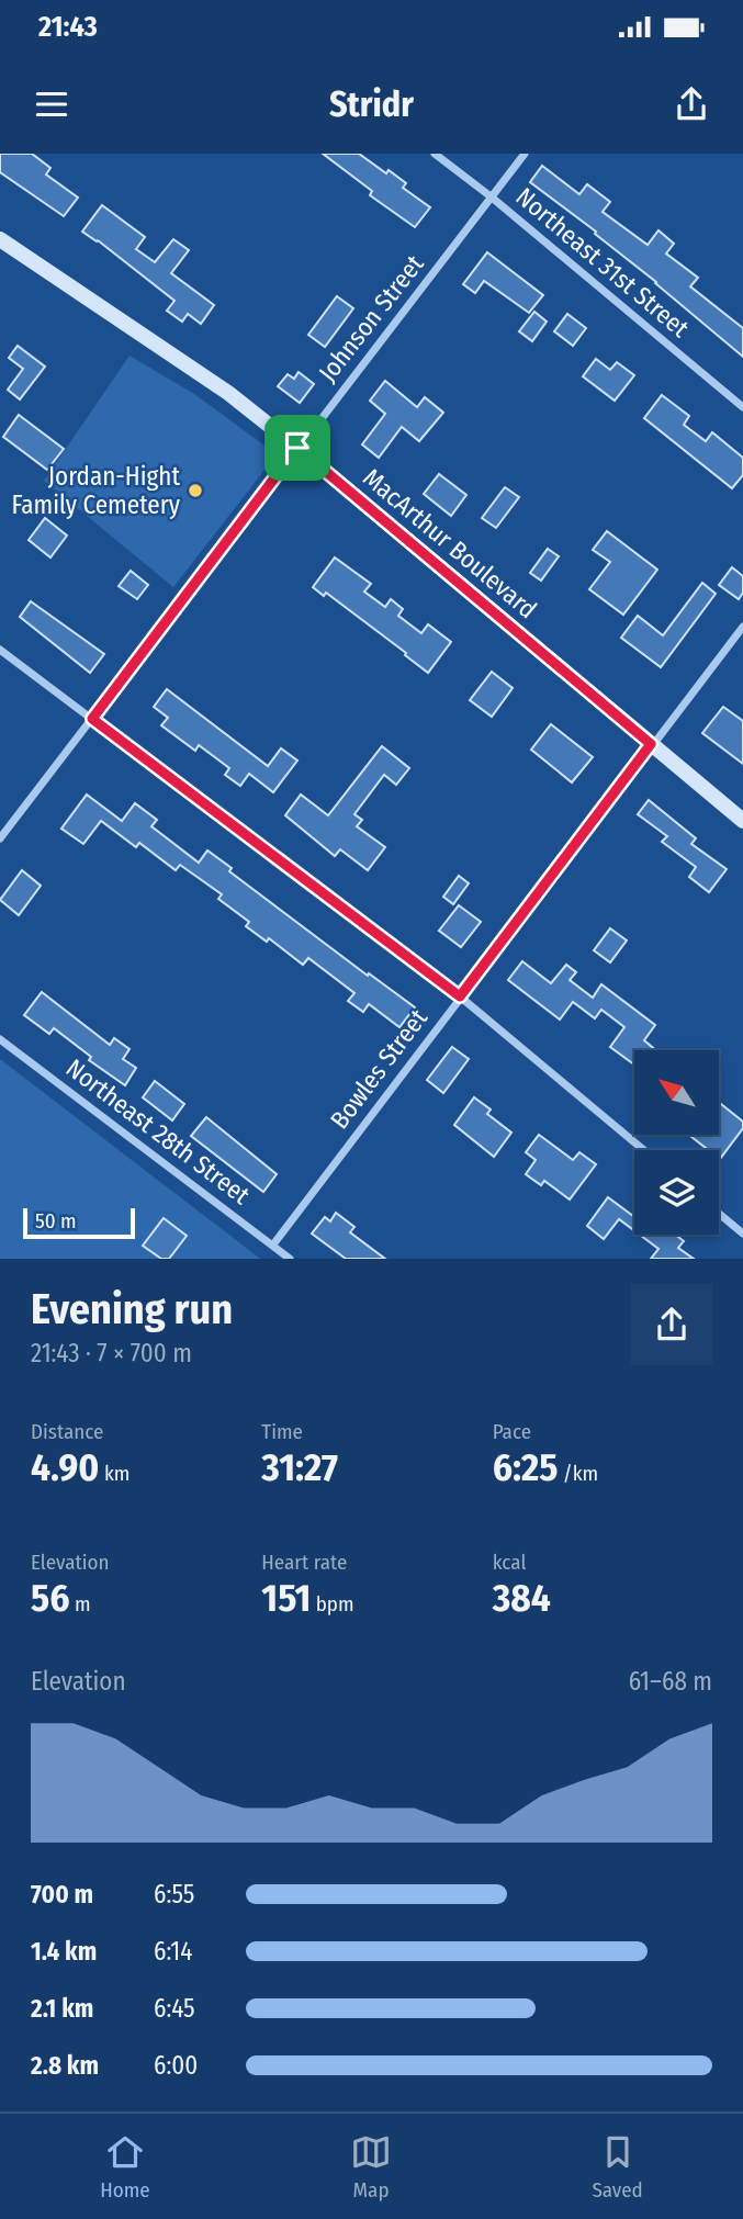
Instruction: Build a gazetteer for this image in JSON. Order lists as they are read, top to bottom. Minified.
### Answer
{"streets":{"main road":["MacArthur Boulevard"],"street":["Northeast 31st Street","Johnson Street","Bowles Street","Northeast 28th Street"]},"crossings":[["Northeast 31st Street","Johnson Street"],["Johnson Street","MacArthur Boulevard"],["MacArthur Boulevard","Bowles Street"],["Bowles Street","Northeast 28th Street"]],"places":["Jordan-Hight Family Cemetery"],"scale_bar":"50 m","north":"top left","page":{"status":"21:43","header":"Stridr","scale":"50 m","heading":["Evening run","21:43 · 7 × 700 m"],"stats":[["Distance","4.90 km"],["Time","31:27"],["Pace","6:25 /km"],["Elevation","56 m"],["Heart rate","151 bpm"],["kcal","384"]],"chart":["Elevation","61–68 m"],"list":[{"name":"700 m","note":"6:55"},{"name":"1.4 km","note":"6:14"},{"name":"2.1 km","note":"6:45"},{"name":"2.8 km","note":"6:00"}],"tabs":["Home","Map","Saved"]}}
